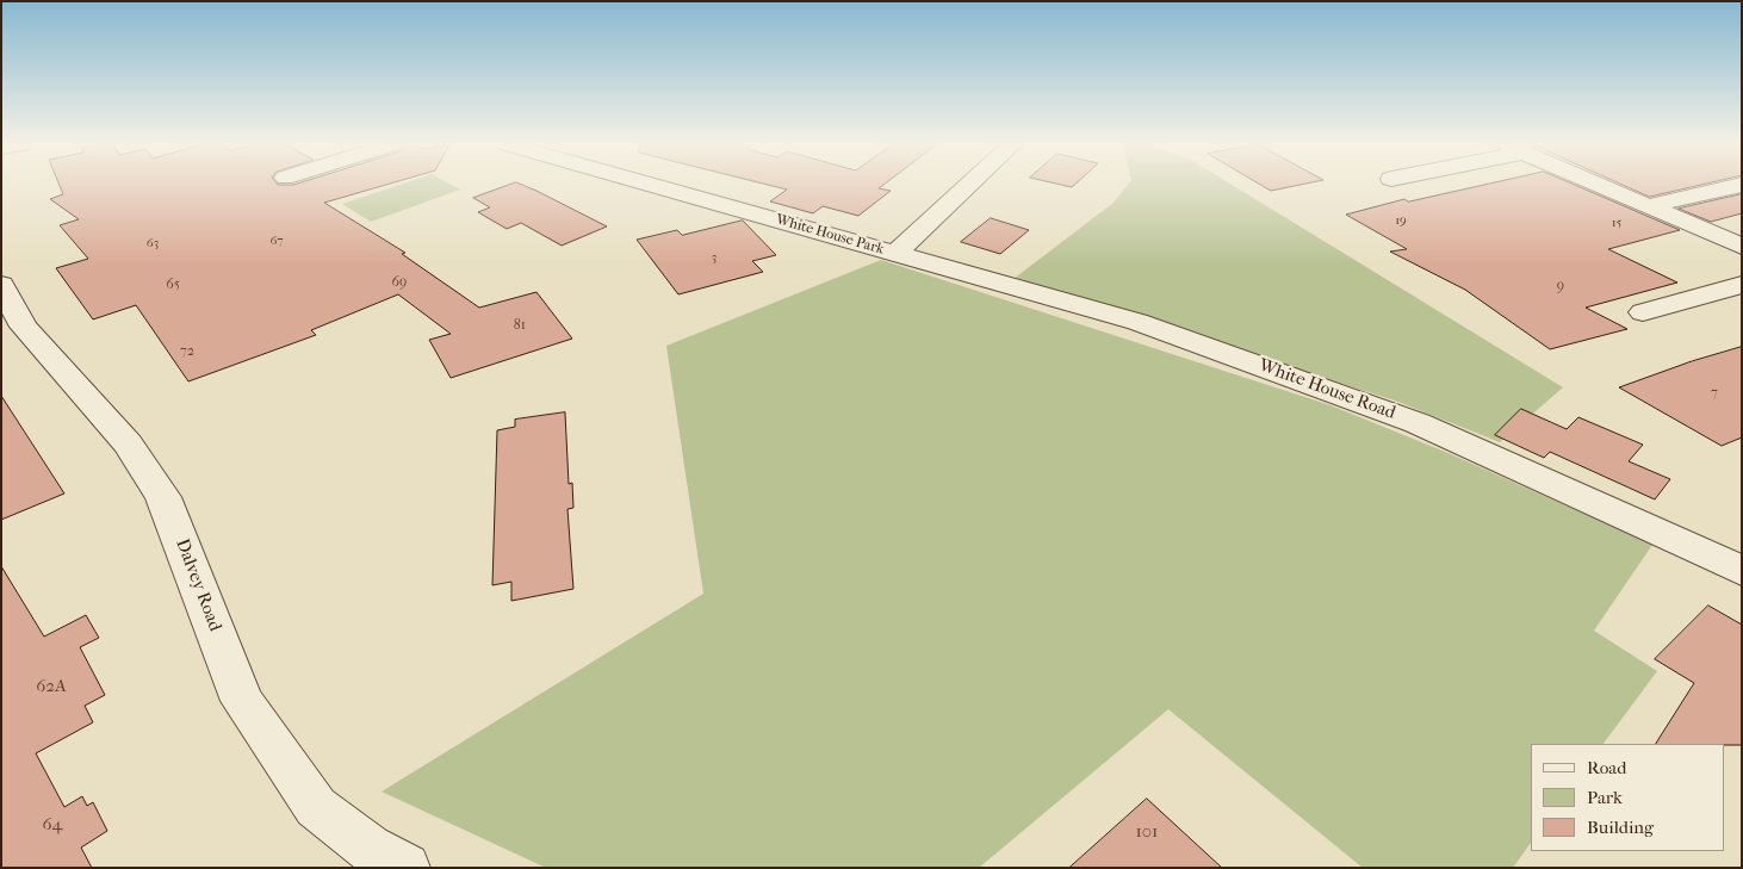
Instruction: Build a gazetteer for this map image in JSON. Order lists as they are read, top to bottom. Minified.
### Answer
{"streets":{"street":["White House Park","White House Road","Dalvey Road"]},"crossings":[["White House Park","White House Road"]],"house_numbers":["19","15","67","63","3","69","65","9","81","72","7","62A","64","101"],"legend":["Road","Park","Building"]}
